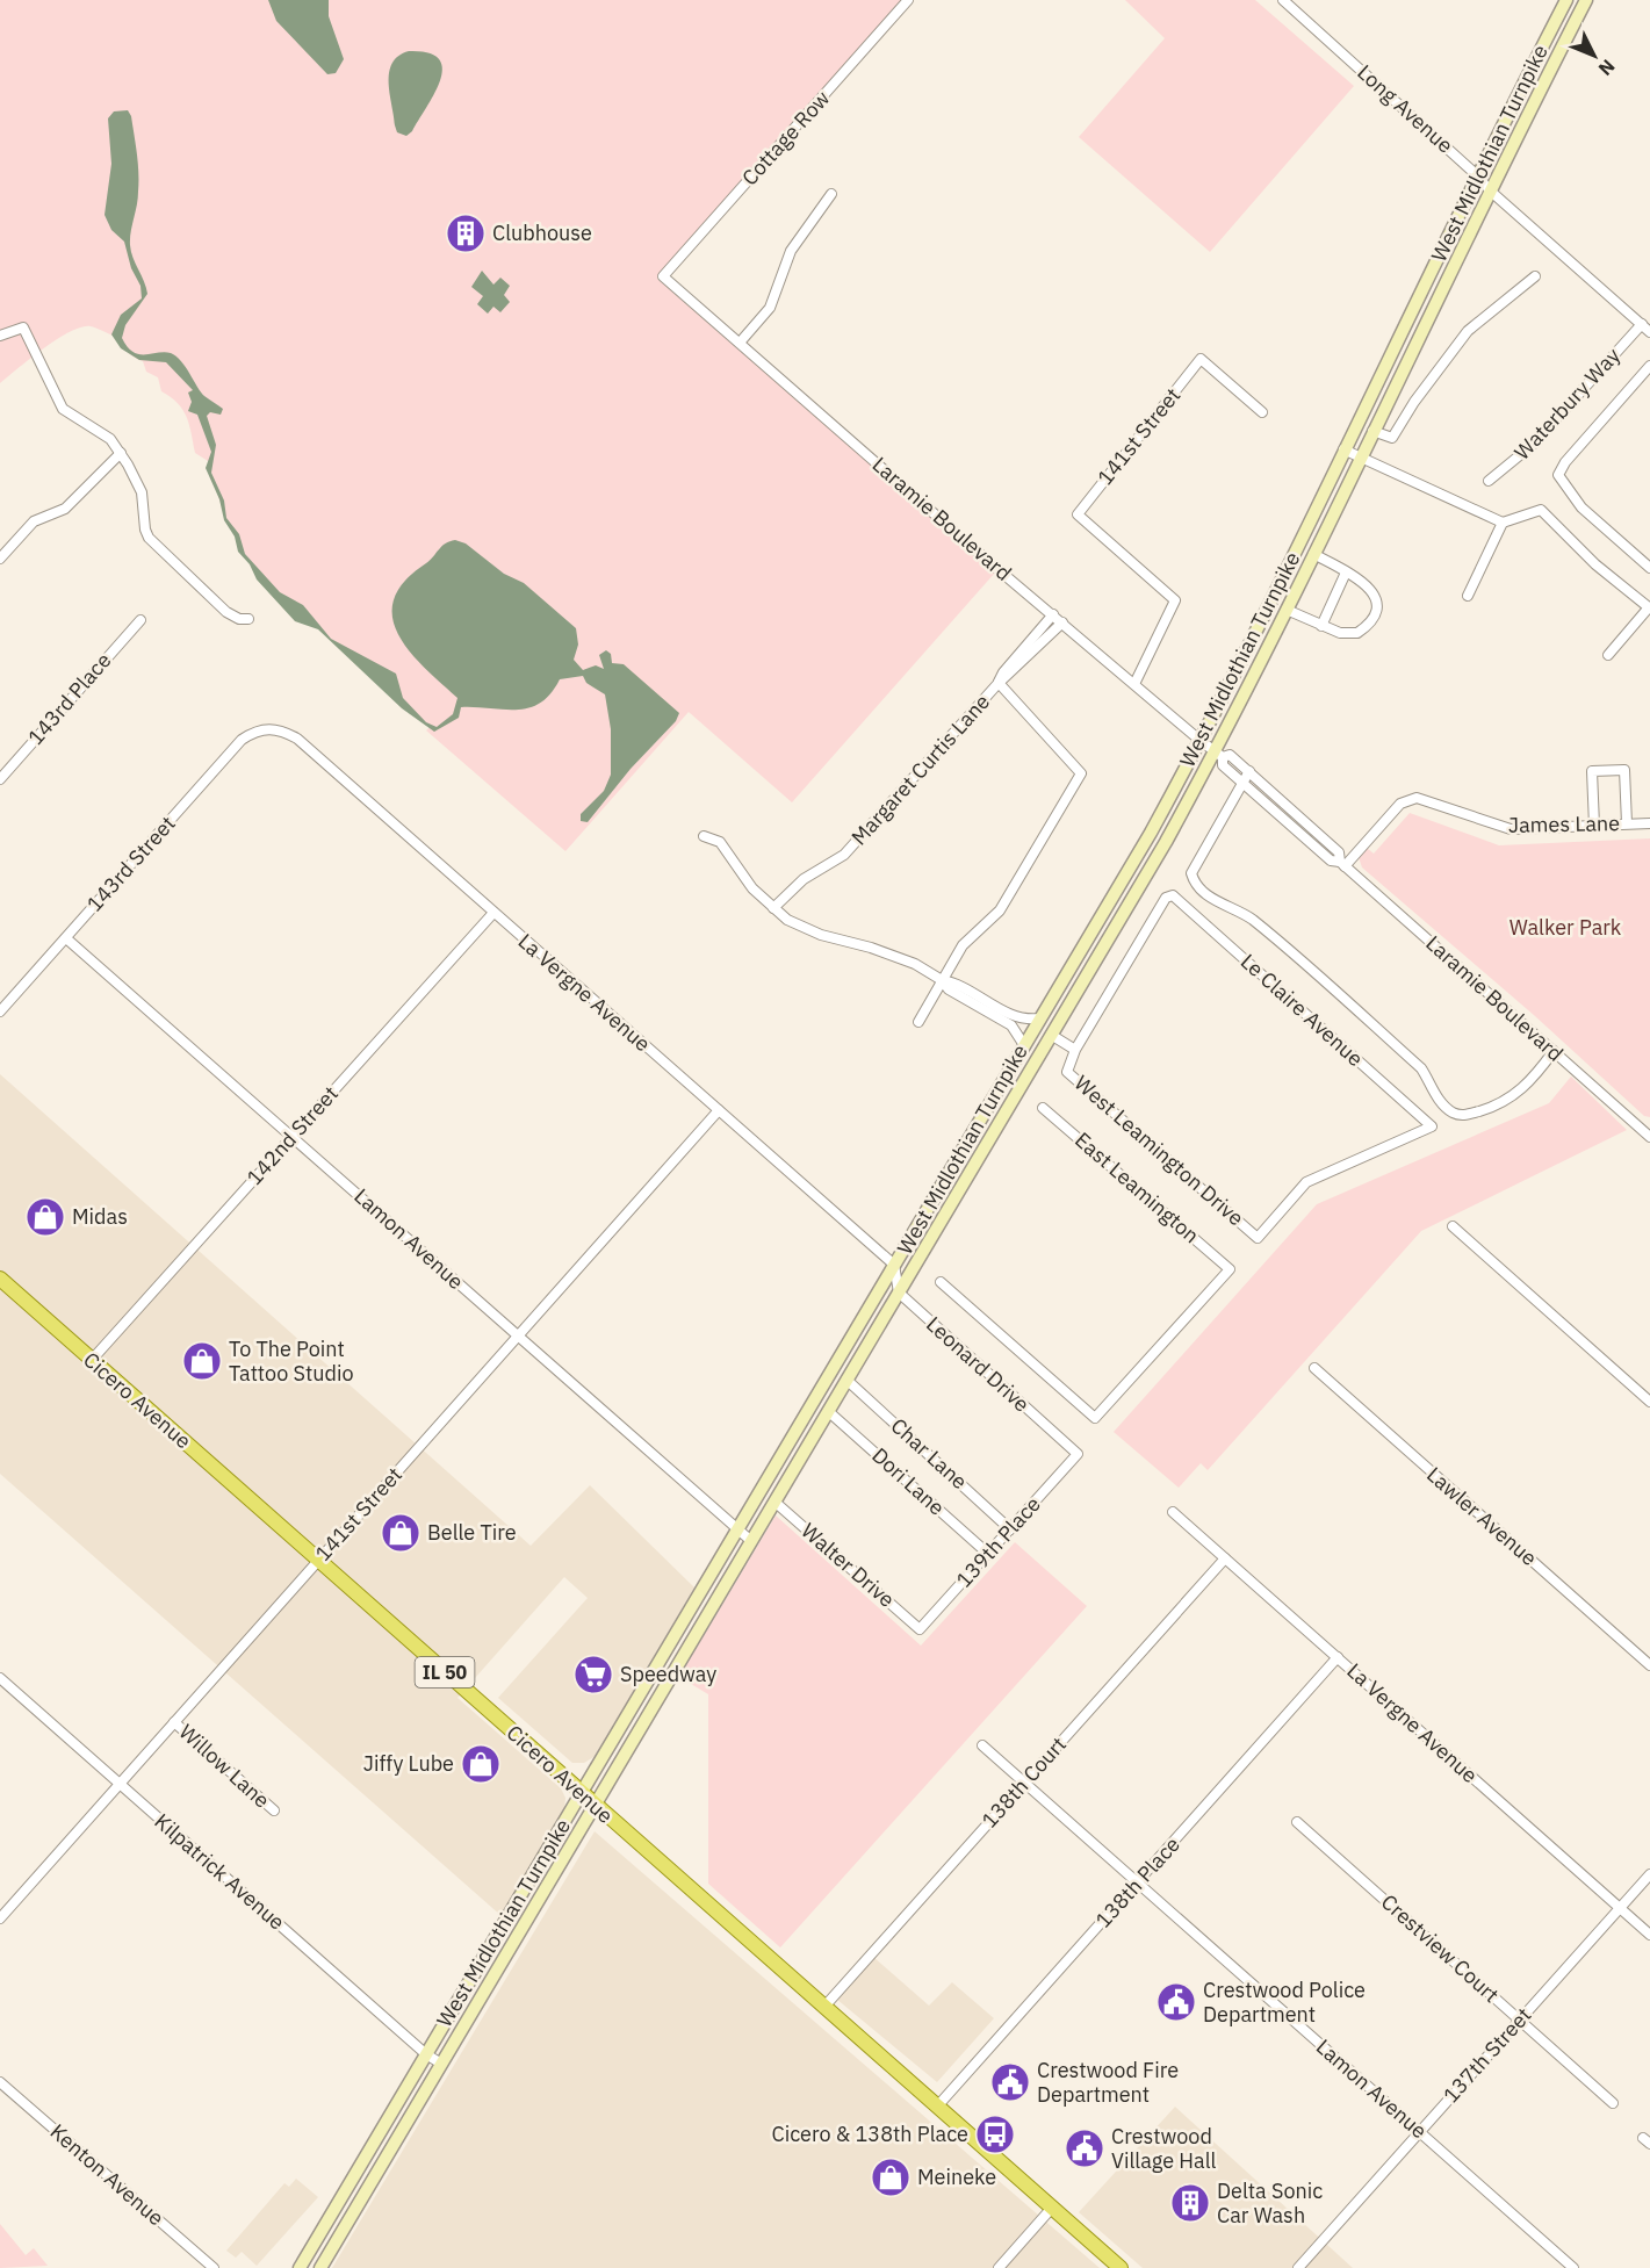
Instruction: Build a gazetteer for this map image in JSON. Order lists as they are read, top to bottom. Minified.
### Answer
{"streets":{"main road":["West Midlothian Turnpike","Cicero Avenue","IL 50"],"street":["Long Avenue","Cottage Row","Waterbury Way","141st Street","Laramie Boulevard","143rd Place","Margaret Curtis Lane","James Lane","143rd Street","La Vergne Avenue","Le Claire Avenue","142nd Street","West Leamington Drive","East Leamington","Lamon Avenue","Leonard Drive","Char Lane","Dori Lane","Lawler Avenue","139th Place","Walter Drive","Willow Lane","138th Court","Kilpatrick Avenue","138th Place","Crestview Court","137th Street","Kenton Avenue"]},"crossings":[["Long Avenue","West Midlothian Turnpike"],["Long Avenue","Waterbury Way"],["Cottage Row","Laramie Boulevard"],["West Midlothian Turnpike","Laramie Boulevard"],["West Midlothian Turnpike","La Vergne Avenue"],["West Midlothian Turnpike","West Leamington Drive"],["West Midlothian Turnpike","Lamon Avenue"],["West Midlothian Turnpike","Leonard Drive"],["West Midlothian Turnpike","Cicero Avenue"],["West Midlothian Turnpike","Char Lane"],["West Midlothian Turnpike","Dori Lane"],["West Midlothian Turnpike","Walter Drive"],["West Midlothian Turnpike","Kilpatrick Avenue"],["141st Street","Laramie Boulevard"],["141st Street","La Vergne Avenue"],["141st Street","Lamon Avenue"],["141st Street","Cicero Avenue"],["141st Street","Willow Lane"],["141st Street","Kilpatrick Avenue"],["Laramie Boulevard","Margaret Curtis Lane"],["Laramie Boulevard","James Lane"],["143rd Street","La Vergne Avenue"],["143rd Street","Lamon Avenue"],["La Vergne Avenue","142nd Street"],["La Vergne Avenue","138th Court"],["La Vergne Avenue","138th Place"],["La Vergne Avenue","137th Street"],["Le Claire Avenue","West Leamington Drive"],["142nd Street","Lamon Avenue"],["142nd Street","Cicero Avenue"],["Lamon Avenue","138th Court"],["Lamon Avenue","138th Place"],["Lamon Avenue","137th Street"],["Leonard Drive","139th Place"],["Cicero Avenue","138th Court"],["Cicero Avenue","138th Place"],["Char Lane","139th Place"],["Dori Lane","139th Place"],["139th Place","Walter Drive"],["Crestview Court","137th Street"]],"parks":["Walker Park"],"places":{"building":["Clubhouse","Delta Sonic Car Wash"],"shop":["Midas","To The Point Tattoo Studio","Belle Tire","Jiffy Lube","Meineke"],"supermarket":["Speedway"],"public building":["Crestwood Police Department","Crestwood Fire Department","Crestwood Village Hall"],"bus stop":["Cicero & 138th Place"]},"north":"bottom right"}
